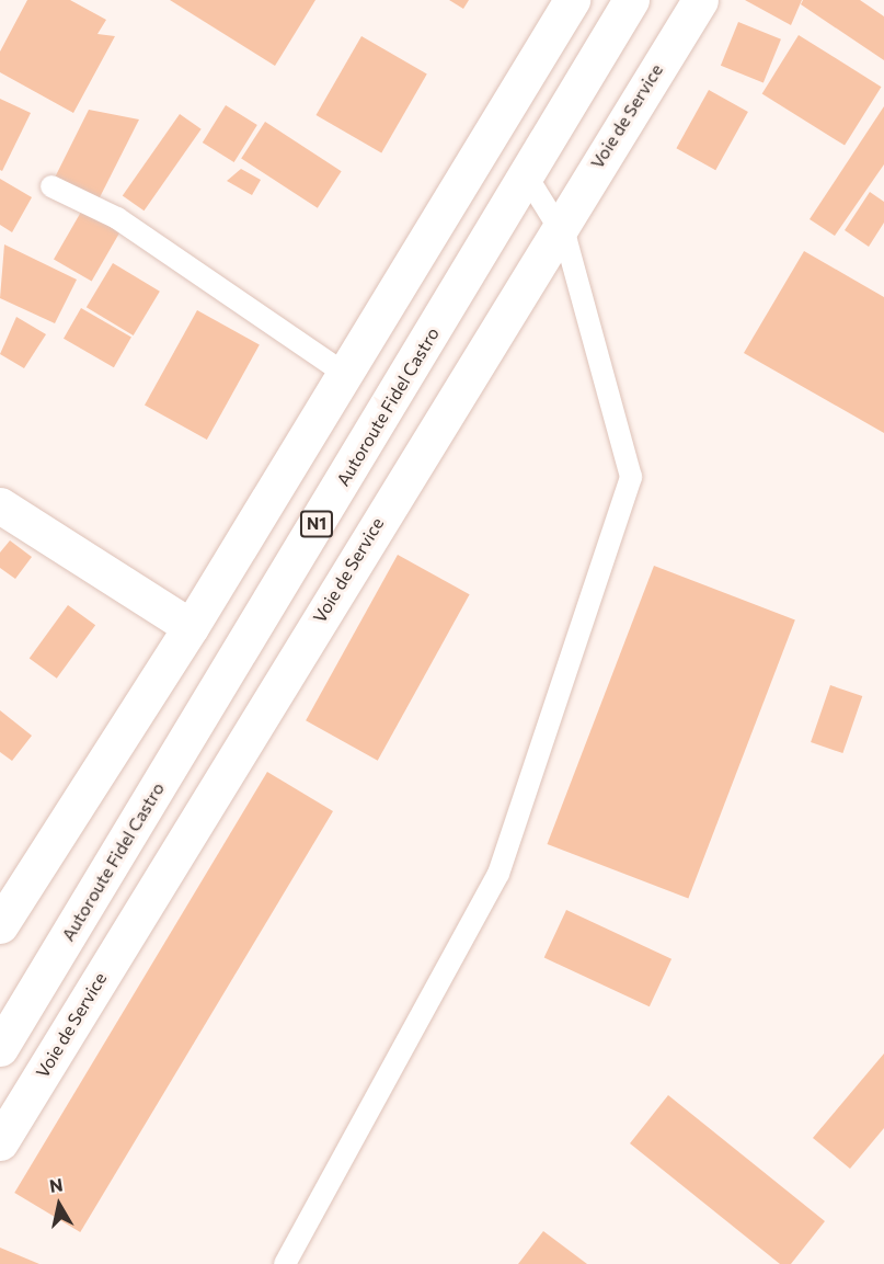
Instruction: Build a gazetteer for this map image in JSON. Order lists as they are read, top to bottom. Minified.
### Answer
{"streets":{"main road":["Voie de Service","Autoroute Fidel Castro","N1"]},"north":"top"}
